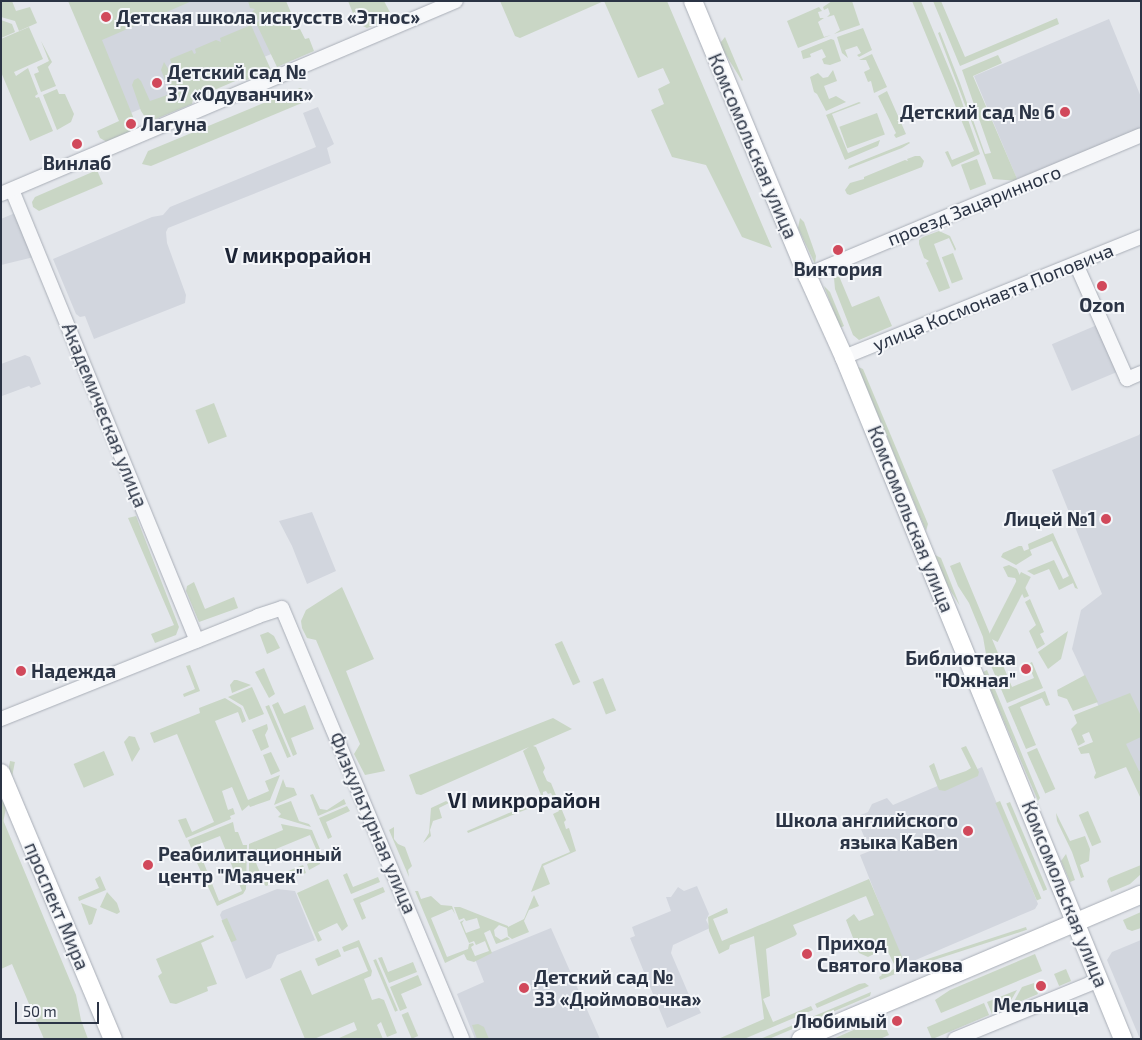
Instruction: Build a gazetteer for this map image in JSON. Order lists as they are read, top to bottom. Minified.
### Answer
{"streets":{"main road":["Комсомольская улица","проспект Мира"],"street":["проезд Зацаринного","улица Космонавта Поповича","Академическая улица","Физкультурная улица"]},"crossings":[["Комсомольская улица","проезд Зацаринного"],["Комсомольская улица","улица Космонавта Поповича"],["Академическая улица","Физкультурная улица"]],"districts":["V микрорайон","VI микрорайон"],"places":["Детская школа искусств «Этнос»","Детский сад № 37 «Одуванчик»","Детский сад № 6","Лагуна","Винлаб","Виктория","Ozon","Лицей №1","Библиотека \"Южная\"","Надежда","Школа английского языка KaBen","Реабилитационный центр \"Маячек\"","Приход Святого Иакова","Мельница","Детский сад № 33 «Дюймовочка»","Любимый"],"scale_bar":"50 m"}
